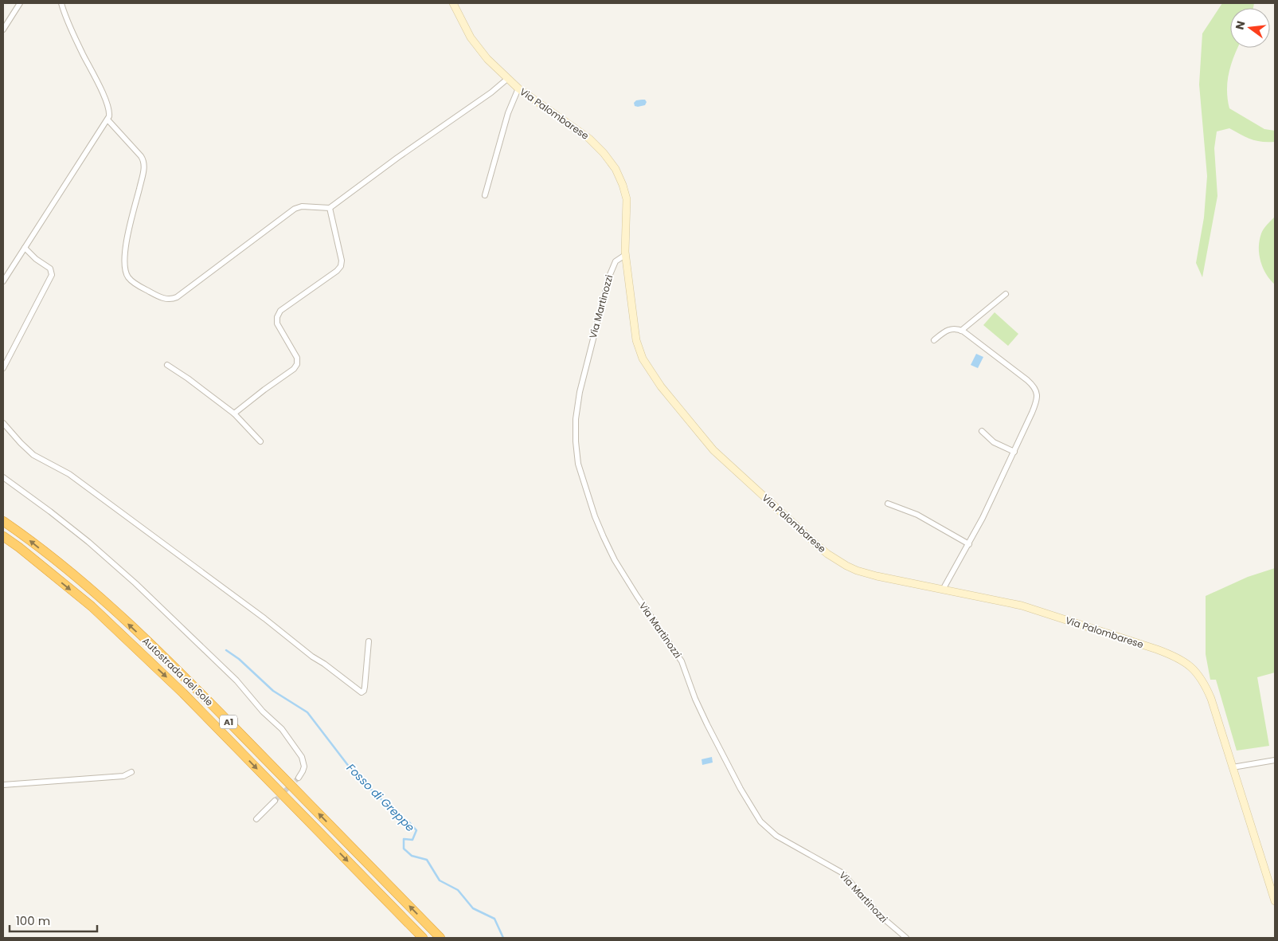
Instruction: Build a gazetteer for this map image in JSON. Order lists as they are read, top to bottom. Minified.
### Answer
{"streets":{"highway":["Autostrada del Sole","A1"],"main road":["Via Palombarese"],"street":["Via Martinozzi"]},"crossings":[["Via Palombarese","Via Martinozzi"]],"water":["Fosso di Greppe"],"scale_bar":"100 m","north":"left"}
